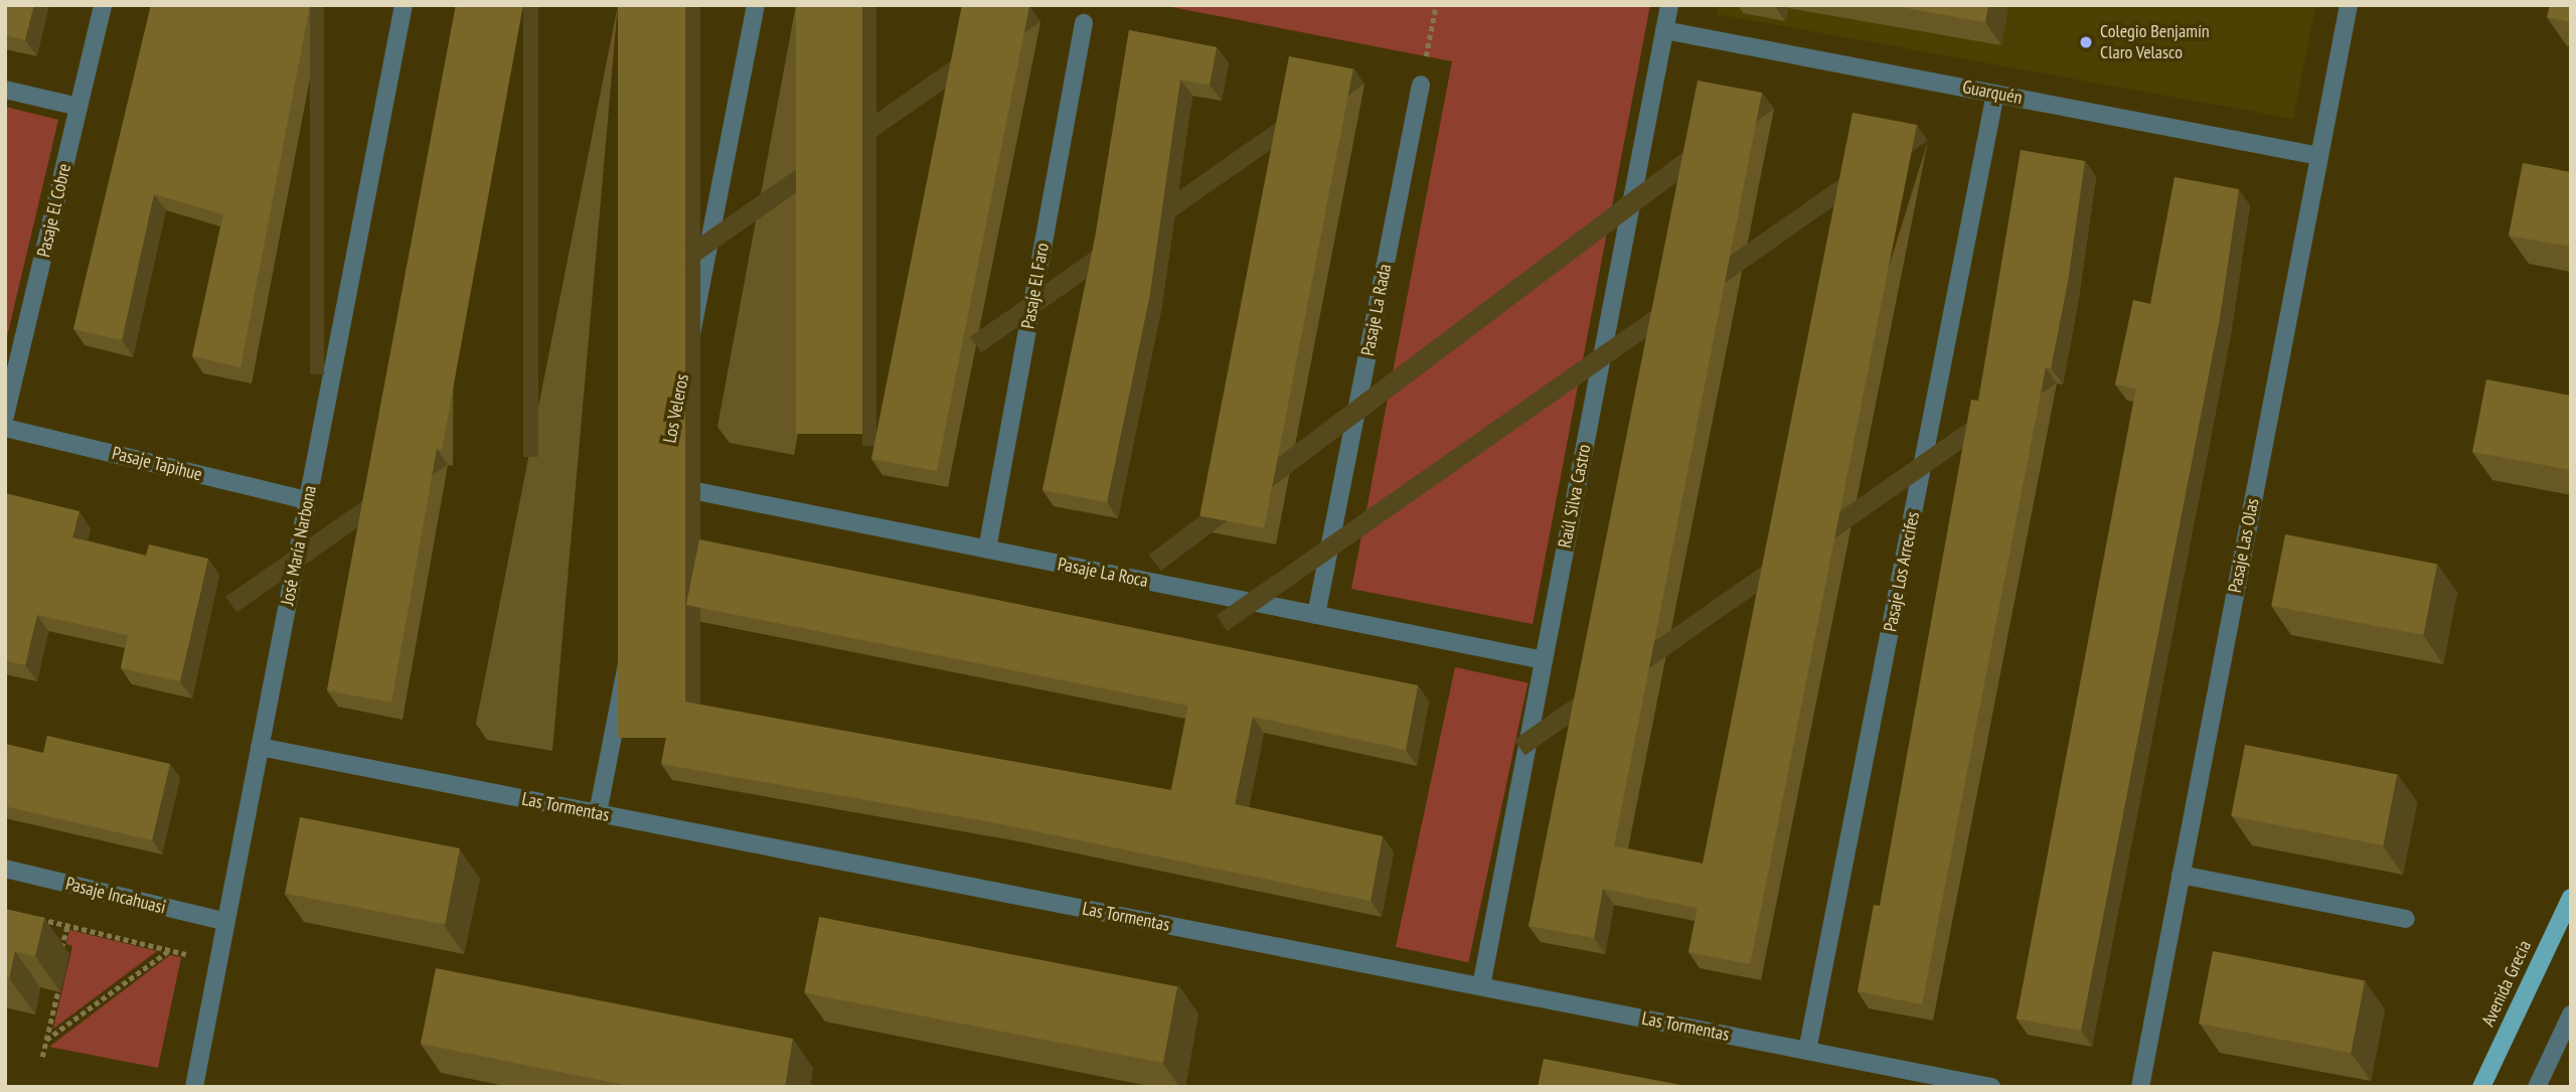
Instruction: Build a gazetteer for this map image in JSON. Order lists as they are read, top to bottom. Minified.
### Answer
{"streets":{"main road":["Avenida Grecia"],"street":["Guarquén","Pasaje El Cobre","Pasaje El Faro","Pasaje La Rada","Los Veleros","Pasaje Tapihue","Raúl Silva Castro","José María Narbona","Pasaje Las Olas","Pasaje Los Arrecifes","Pasaje La Roca","Las Tormentas","Pasaje Incahuasi"]},"crossings":[["Guarquén","Raúl Silva Castro"],["Guarquén","Pasaje Las Olas"],["Guarquén","Pasaje Los Arrecifes"],["Pasaje El Faro","Pasaje La Roca"],["Pasaje La Rada","Pasaje La Roca"],["Los Veleros","Pasaje La Roca"],["Los Veleros","Las Tormentas"],["Pasaje Tapihue","José María Narbona"],["Raúl Silva Castro","Pasaje La Roca"],["Raúl Silva Castro","Las Tormentas"],["José María Narbona","Las Tormentas"],["José María Narbona","Pasaje Incahuasi"],["Pasaje Los Arrecifes","Las Tormentas"]],"places":["Colegio Benjamín Claro Velasco"]}
